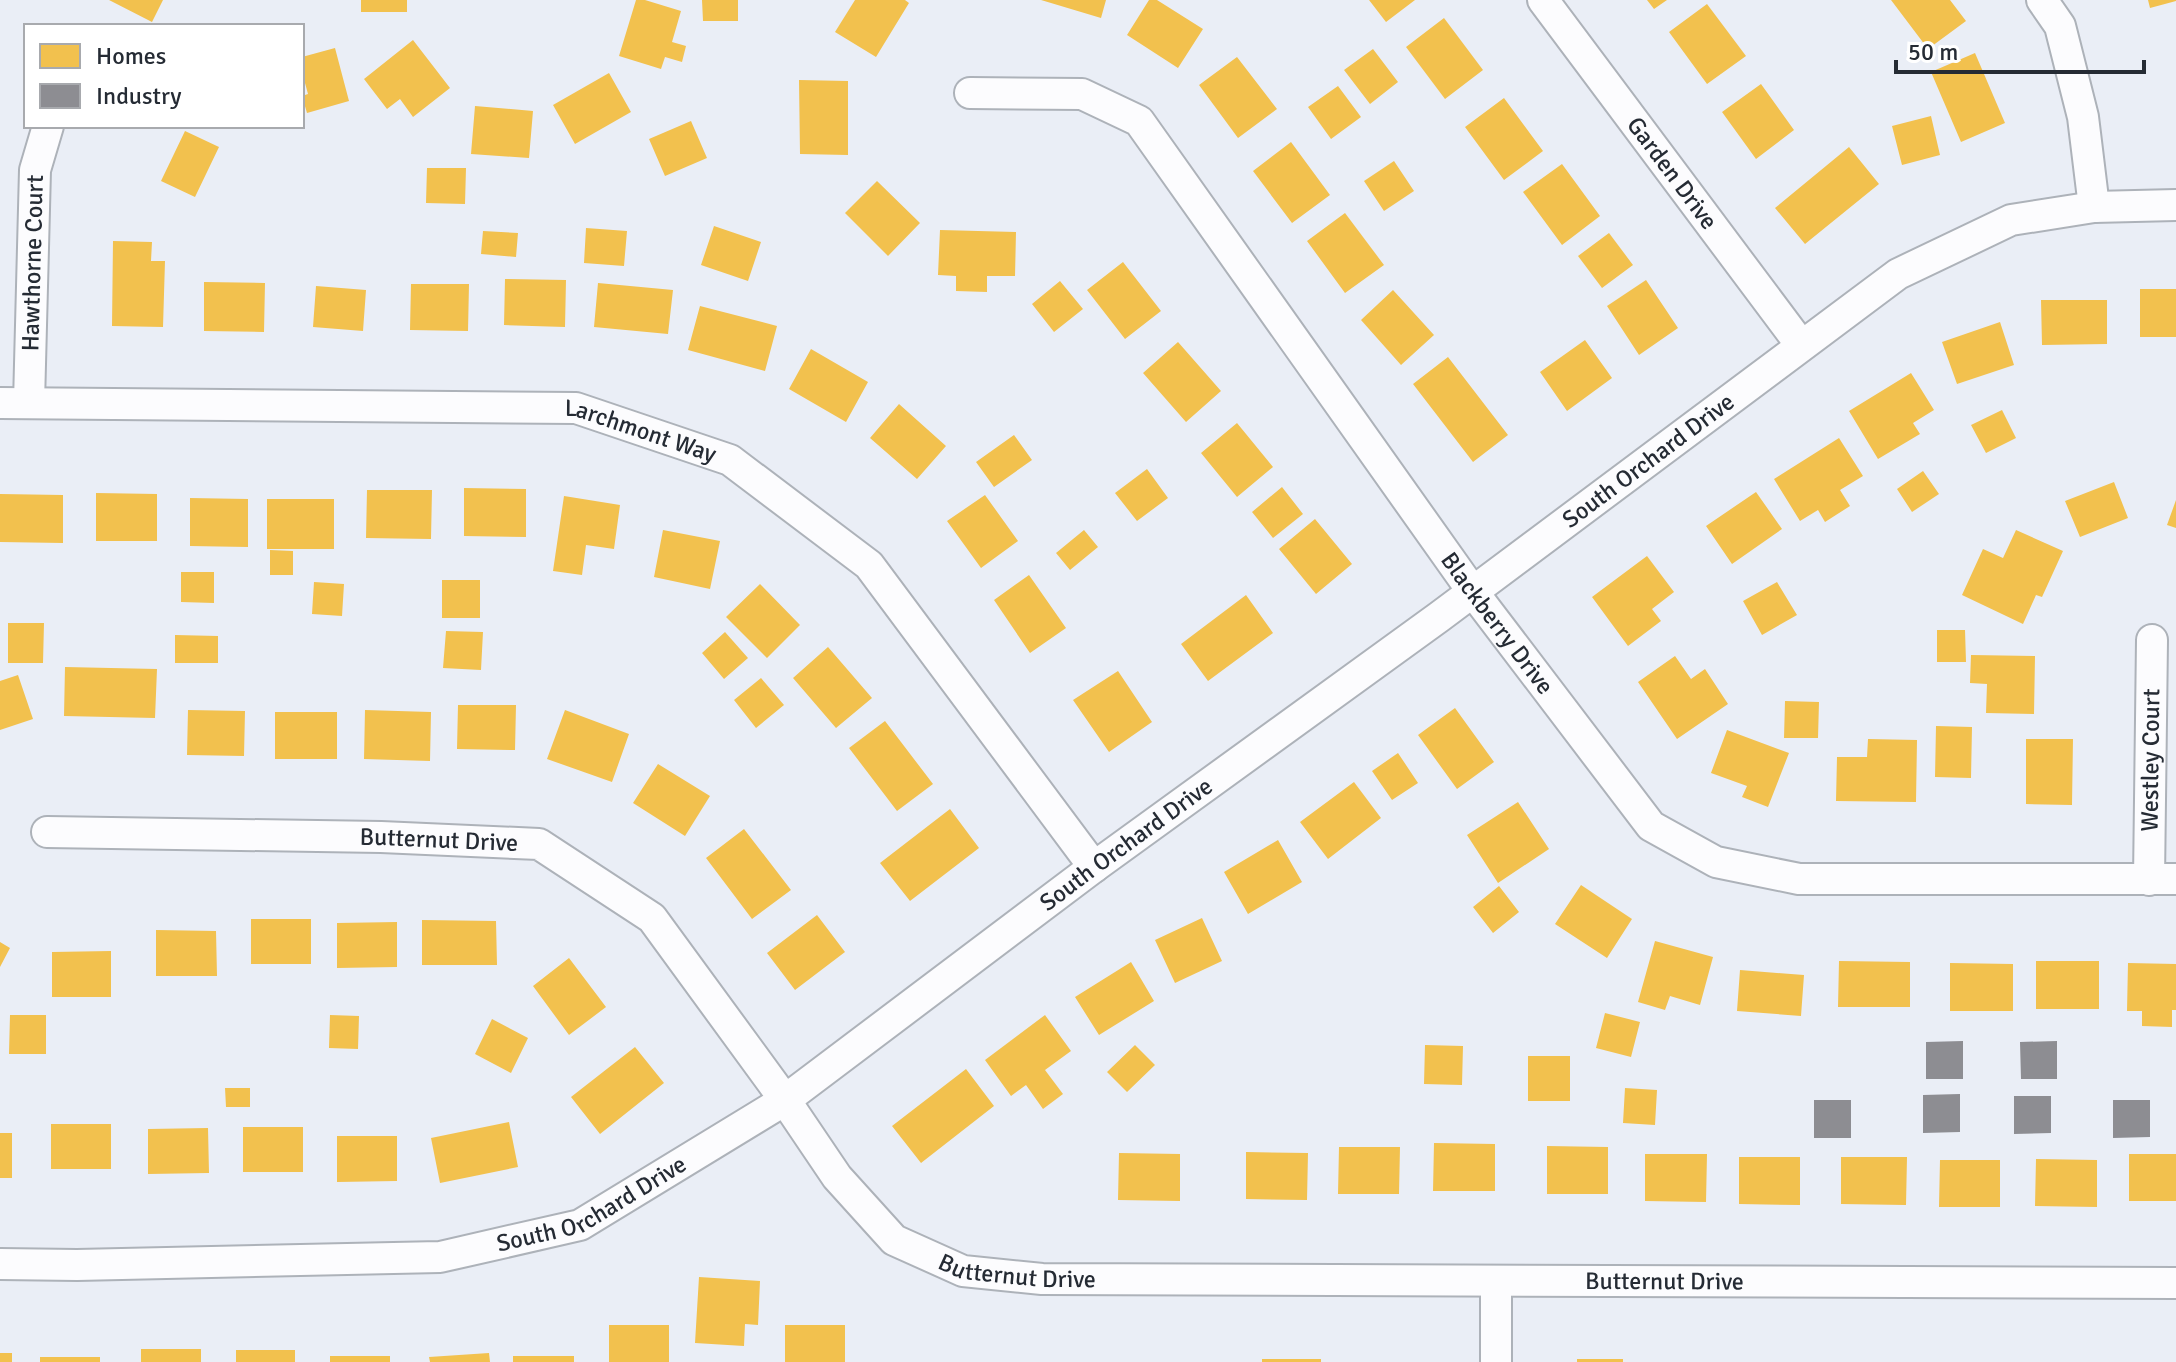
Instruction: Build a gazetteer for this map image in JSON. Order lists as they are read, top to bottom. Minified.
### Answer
{"streets":{"street":["Garden Drive","Hawthorne Court","Larchmont Way","South Orchard Drive","Blackberry Drive","Westley Court","Butternut Drive"]},"crossings":[["Garden Drive","South Orchard Drive"],["Hawthorne Court","Larchmont Way"],["Larchmont Way","South Orchard Drive"],["South Orchard Drive","Blackberry Drive"],["South Orchard Drive","Butternut Drive"],["Blackberry Drive","Westley Court"]],"legend":["Homes","Industry"],"scale_bar":"50 m"}
